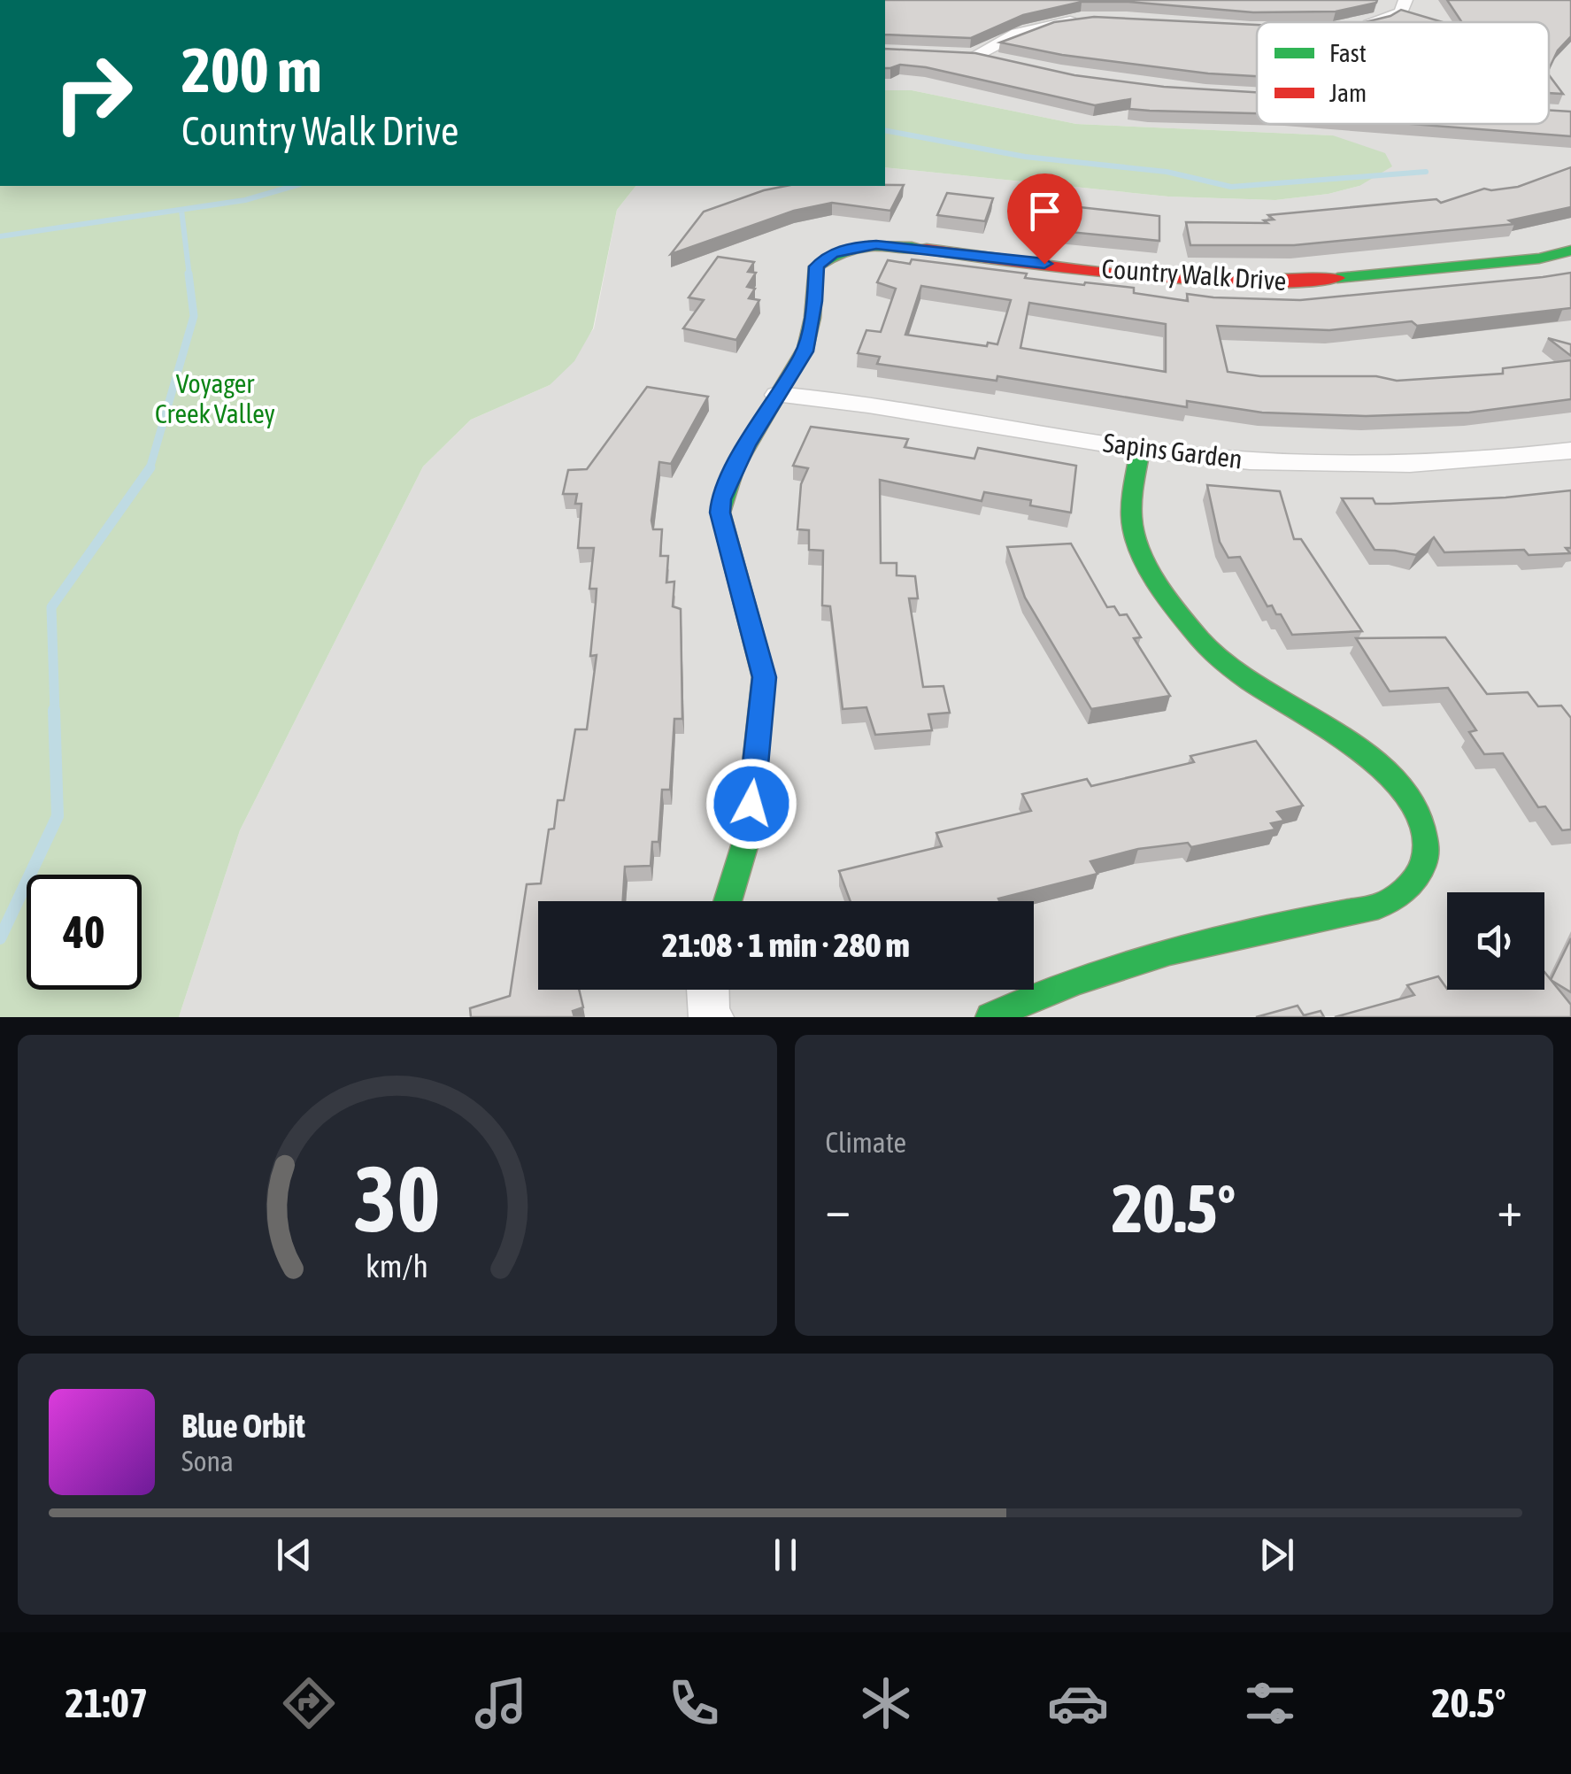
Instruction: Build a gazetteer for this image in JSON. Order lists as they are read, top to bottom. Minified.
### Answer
{"streets":{"street":["Country Walk Drive","Sapins Garden"]},"crossings":[["Country Walk Drive","Sapins Garden"]],"parks":["Voyager Creek Valley"],"legend":["Fast","Jam"],"page":{"turn":["200 m","Country Walk Drive"],"limit":"40","trip":"21:08 · 1 min · 280 m","tile":"Climate","heat":["−","20.5°","+"],"song":["Blue Orbit","Sona"],"tabs":["21:07","20.5°"],"gauge":["30","km/h"]}}
